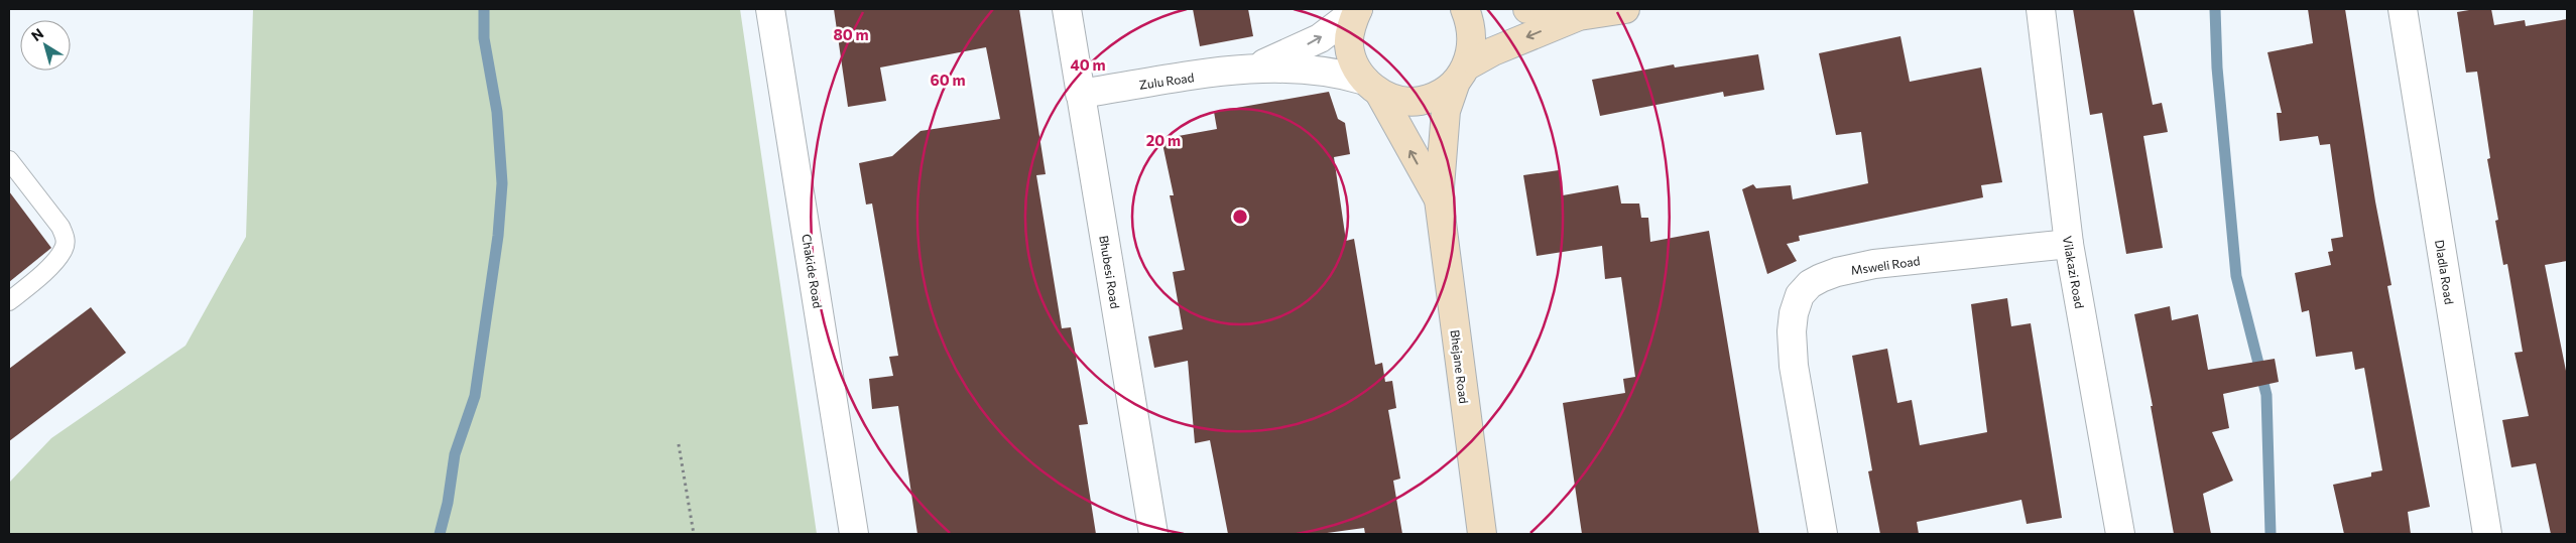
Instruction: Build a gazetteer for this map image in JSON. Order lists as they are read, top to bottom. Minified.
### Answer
{"streets":{"street":["Zulu Road","Msweli Road","Chakide Road","Bhubesi Road","Vilakazi Road","Dladla Road","Bhejane Road"]},"crossings":[["Zulu Road","Bhubesi Road"],["Zulu Road","Bhejane Road"],["Msweli Road","Vilakazi Road"]],"north":"top left","rings":["80 m","40 m","60 m","20 m"]}
